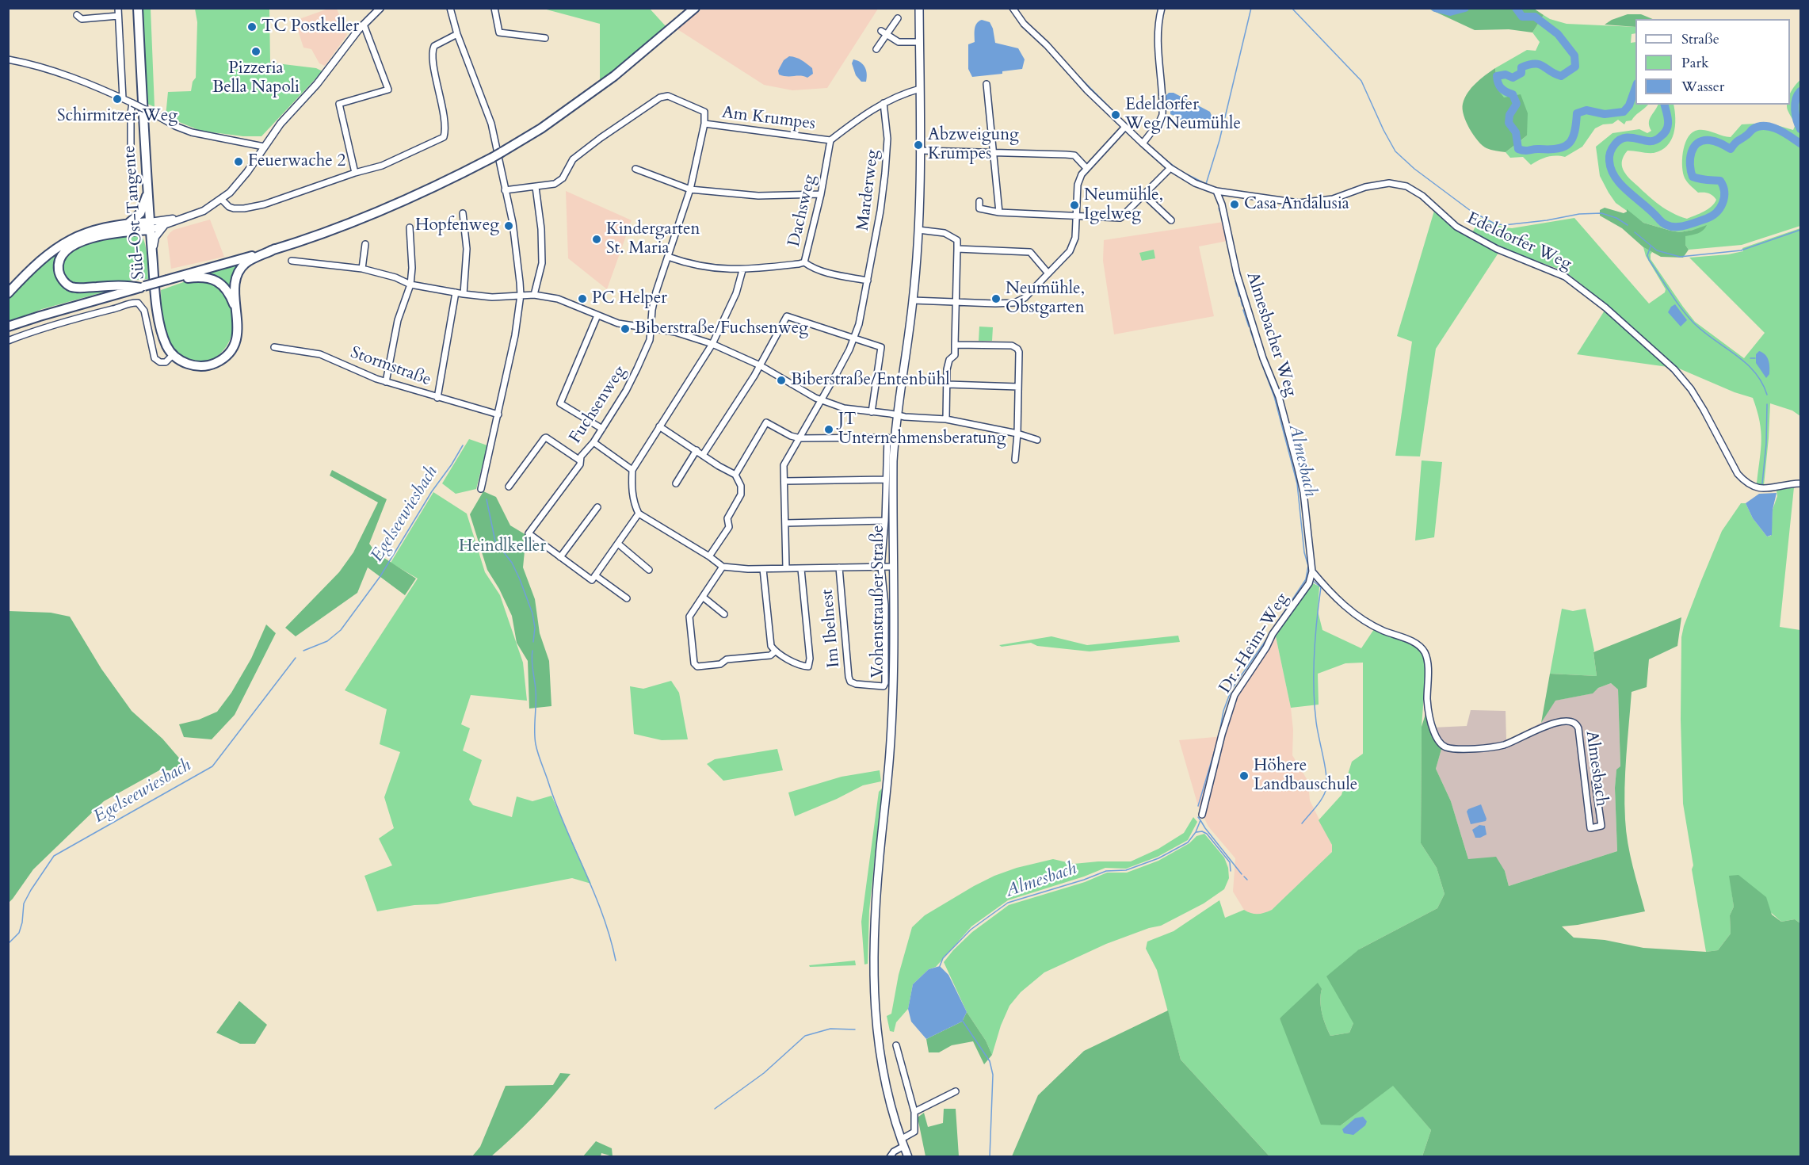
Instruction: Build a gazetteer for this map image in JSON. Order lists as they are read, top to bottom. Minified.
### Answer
{"streets":{"main road":["Süd-Ost-Tangente","Vohenstraußer Straße"],"street":["Am Krumpes","Marderweg","Dachsweg","Edeldorfer Weg","Almesbacher Weg","Stormstraße","Fuchsenweg","Im Ibelnest","Dr.-Heim-Weg","Almesbach"]},"crossings":[["Am Krumpes","Marderweg"],["Am Krumpes","Dachsweg"],["Am Krumpes","Fuchsenweg"],["Am Krumpes","Vohenstraußer Straße"],["Marderweg","Vohenstraußer Straße"],["Dachsweg","Fuchsenweg"],["Edeldorfer Weg","Almesbacher Weg"],["Almesbacher Weg","Dr.-Heim-Weg"],["Almesbacher Weg","Almesbach"],["Vohenstraußer Straße","Im Ibelnest"],["Dr.-Heim-Weg","Almesbach"]],"water":["Almesbach","Egelseewiesbach"],"parks":["Heindlkeller"],"places":["TC Postkeller","Pizzeria Bella Napoli","Schirmitzer Weg","Edeldorfer Weg/Neumühle","Abzweigung Krumpes","Feuerwache 2","Casa Andalusia","Neumühle, Igelweg","Hopfenweg","Kindergarten St. Maria","PC Helper","Neumühle, Obstgarten","Biberstraße/Fuchsenweg","Biberstraße/Entenbühl","JT Unternehmensberatung","Höhere Landbauschule"],"legend":["Straße","Park","Wasser"]}
